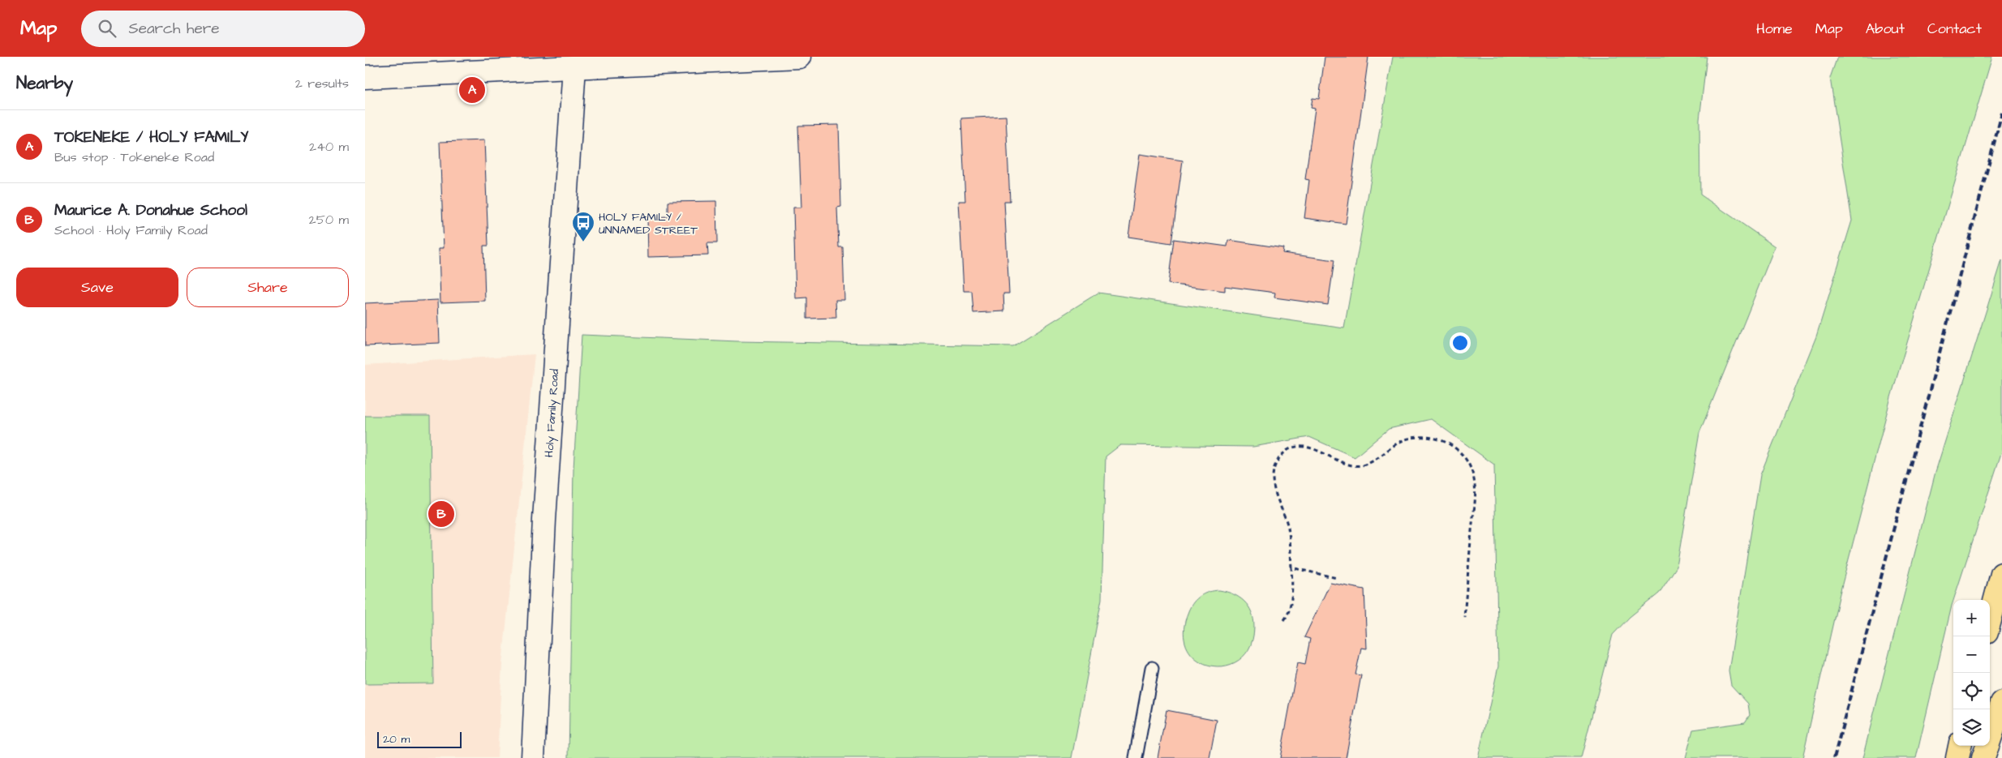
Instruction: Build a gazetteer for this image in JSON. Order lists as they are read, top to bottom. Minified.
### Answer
{"streets":{"street":["Holy Family Road"]},"places":{"bus stop":["HOLY FAMILY / UNNAMED STREET"]},"scale_bar":"20 m","page":{"header":"Map","search":"Search here","nav":["Home","Map","About","Contact"],"heading":["Nearby","2 results"],"pins":["A","B"],"list":[{"mark":"A","name":"TOKENEKE / HOLY FAMILY","note":"Bus stop · Tokeneke Road","value":"240 m"},{"mark":"B","name":"Maurice A. Donahue School","note":"School · Holy Family Road","value":"250 m"}],"buttons":["Save","Share"],"map_buttons":["+","−"],"scale":"20 m"}}
